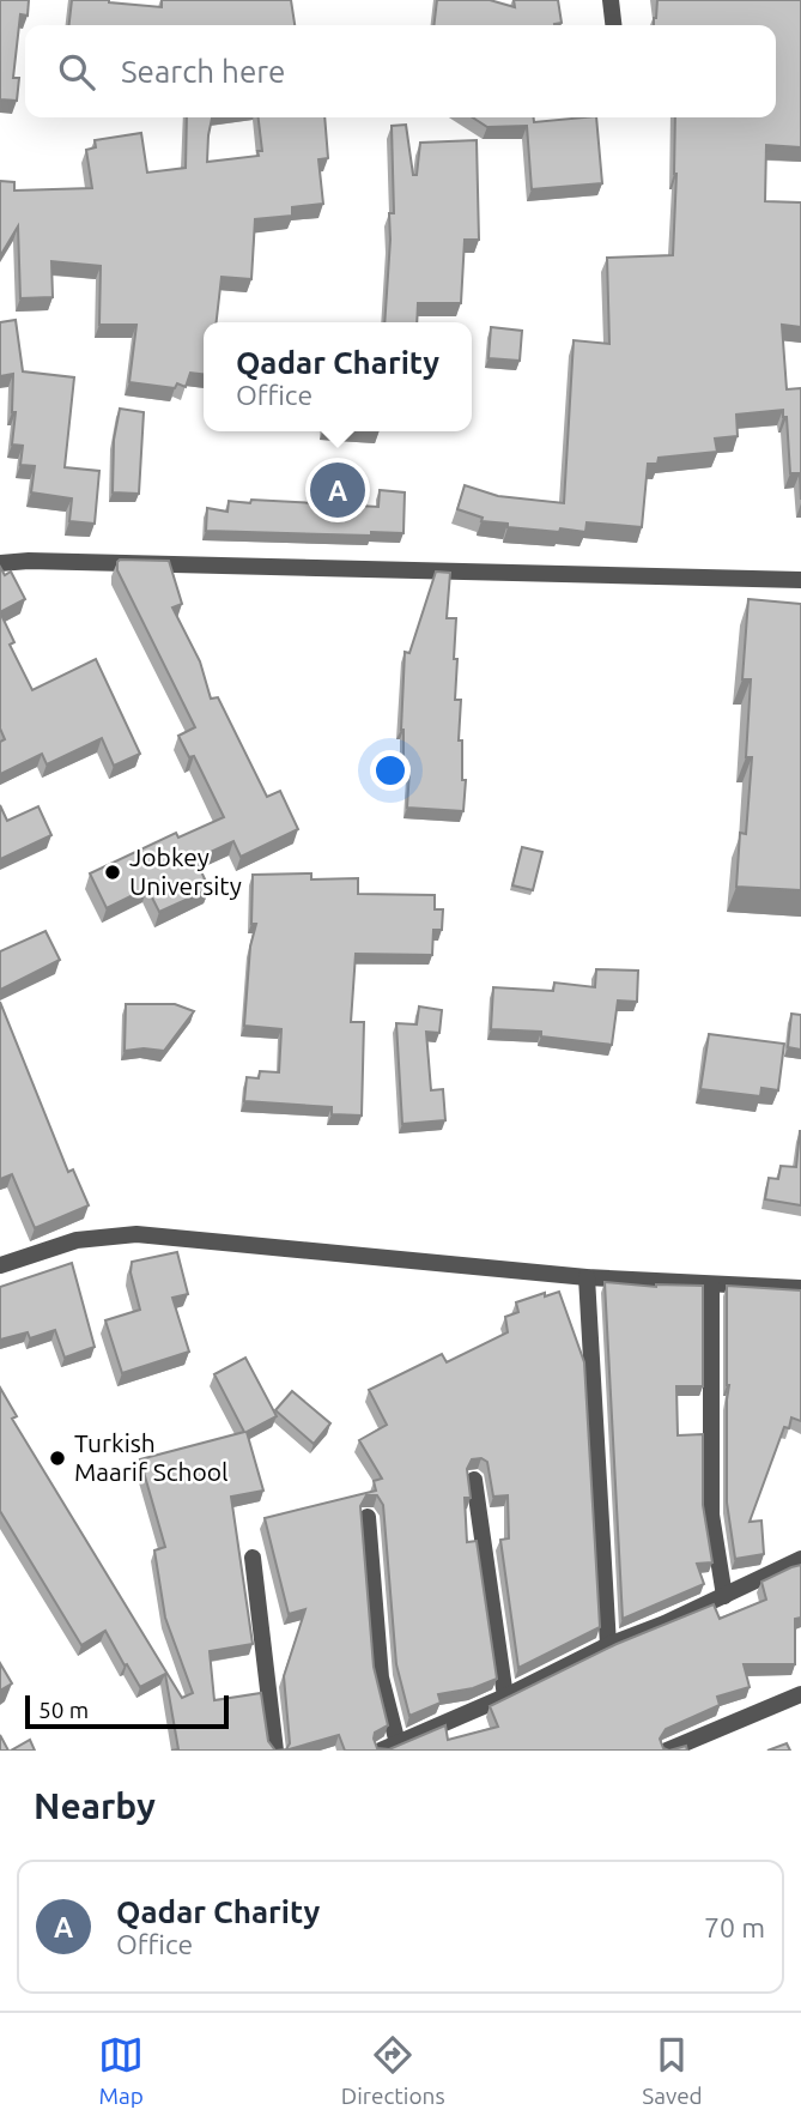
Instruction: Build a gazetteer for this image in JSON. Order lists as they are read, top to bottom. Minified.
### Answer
{"places":["Jobkey University","Turkish Maarif School"],"scale_bar":"50 m","page":{"search":"Search here","popup":["Qadar Charity","Office"],"pins":"A","scale":"50 m","heading":"Nearby","list":[{"mark":"A","name":"Qadar Charity","note":"Office","value":"70 m"}],"nav":["Map","Directions","Saved"]}}
